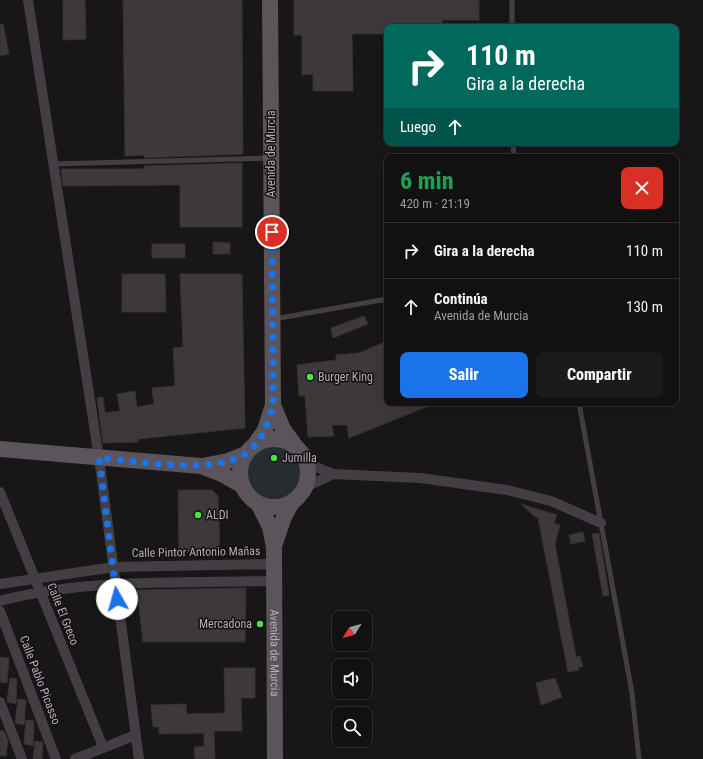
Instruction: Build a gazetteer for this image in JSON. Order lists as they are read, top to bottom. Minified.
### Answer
{"streets":{"main road":["Avenida de Murcia"],"street":["Calle Pintor Antonio Mañas","Calle El Greco","Calle Pablo Picasso"]},"crossings":[["Avenida de Murcia","Calle Pintor Antonio Mañas"],["Calle Pintor Antonio Mañas","Calle El Greco"]],"places":["Burger King","Jumilla","ALDI","Mercadona"],"north":"bottom left","page":{"turn":["110 m","Gira a la derecha"],"then":"Luego","heading":["6 min","420 m · 21:19"],"list":[{"name":"Gira a la derecha","value":"110 m"},{"name":"Continúa","note":"Avenida de Murcia","value":"130 m"}],"buttons":["Salir","Compartir"]}}
